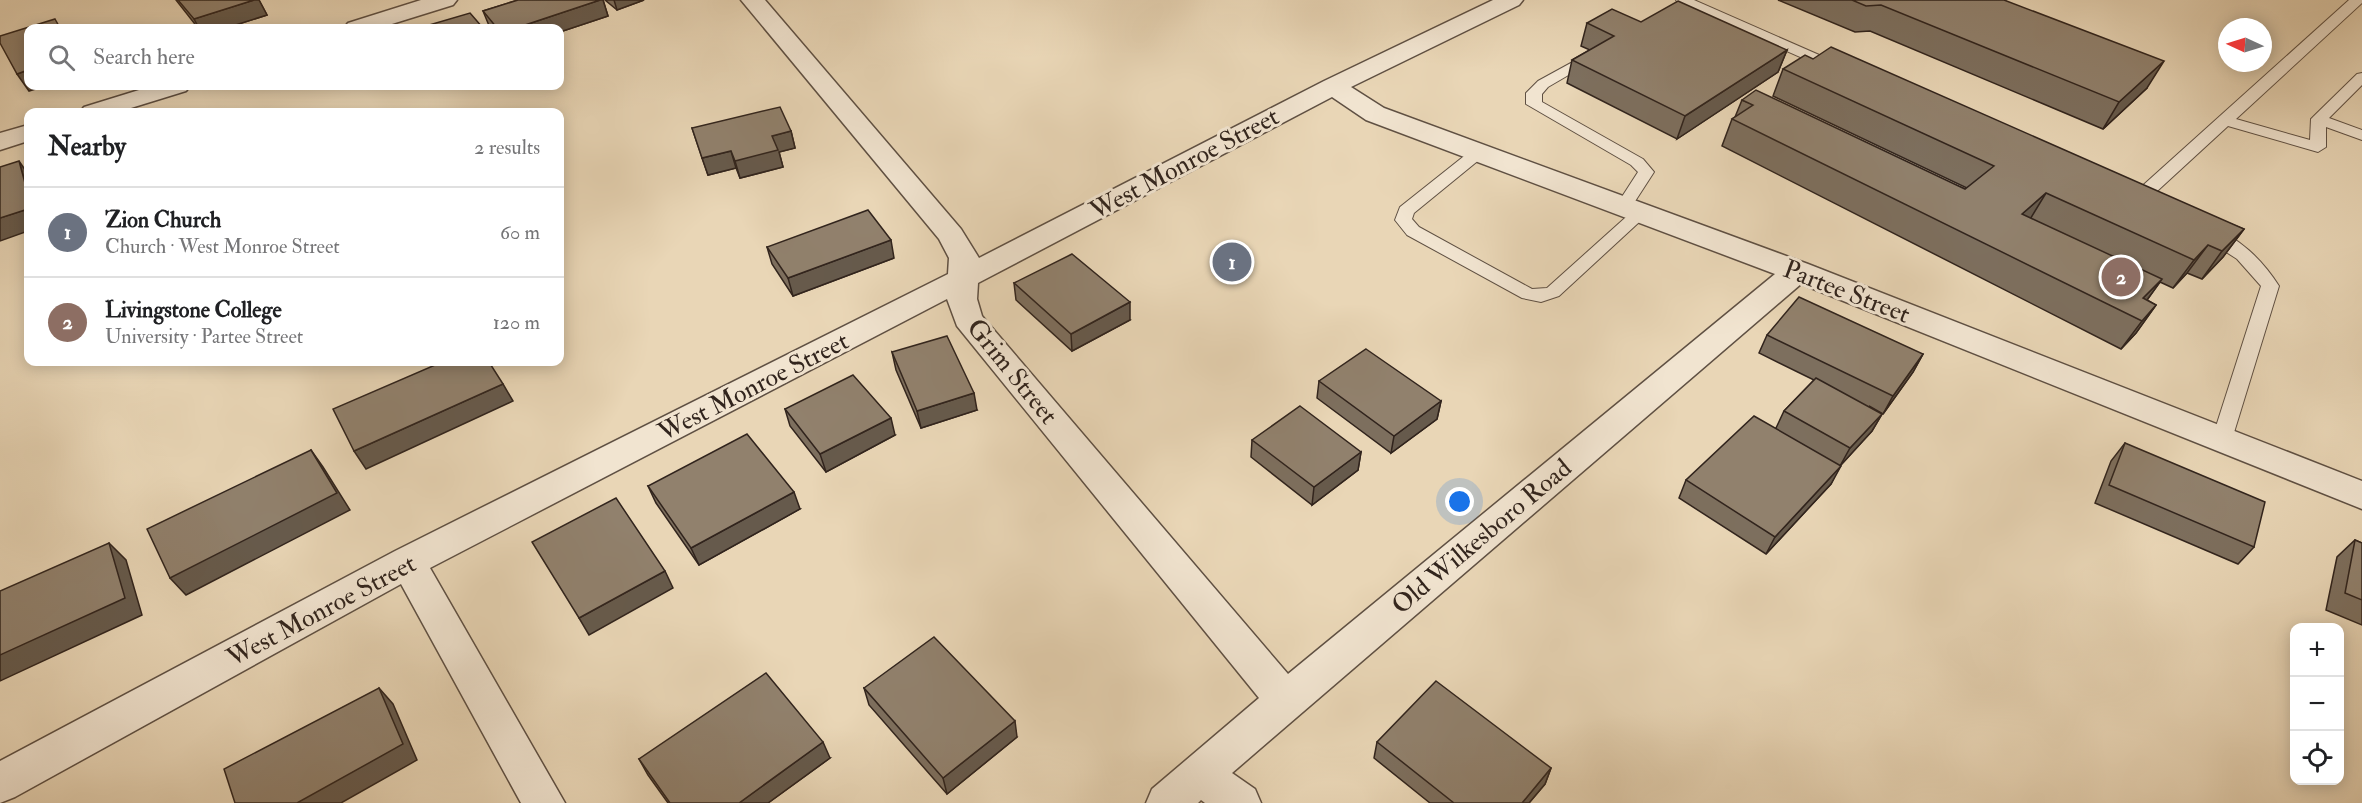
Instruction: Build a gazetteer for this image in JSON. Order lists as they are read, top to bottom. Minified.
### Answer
{"streets":{"street":["West Monroe Street","Partee Street","Grim Street","Old Wilkesboro Road"]},"crossings":[["West Monroe Street","Partee Street"],["West Monroe Street","Grim Street"],["Partee Street","Old Wilkesboro Road"],["Grim Street","Old Wilkesboro Road"]],"north":"left","page":{"search":"Search here","heading":["Nearby","2 results"],"list":[{"mark":"1","name":"Zion Church","note":"Church · West Monroe Street","value":"60 m"},{"mark":"2","name":"Livingstone College","note":"University · Partee Street","value":"120 m"}],"pins":["1","2"],"map_buttons":["+","−"]}}
